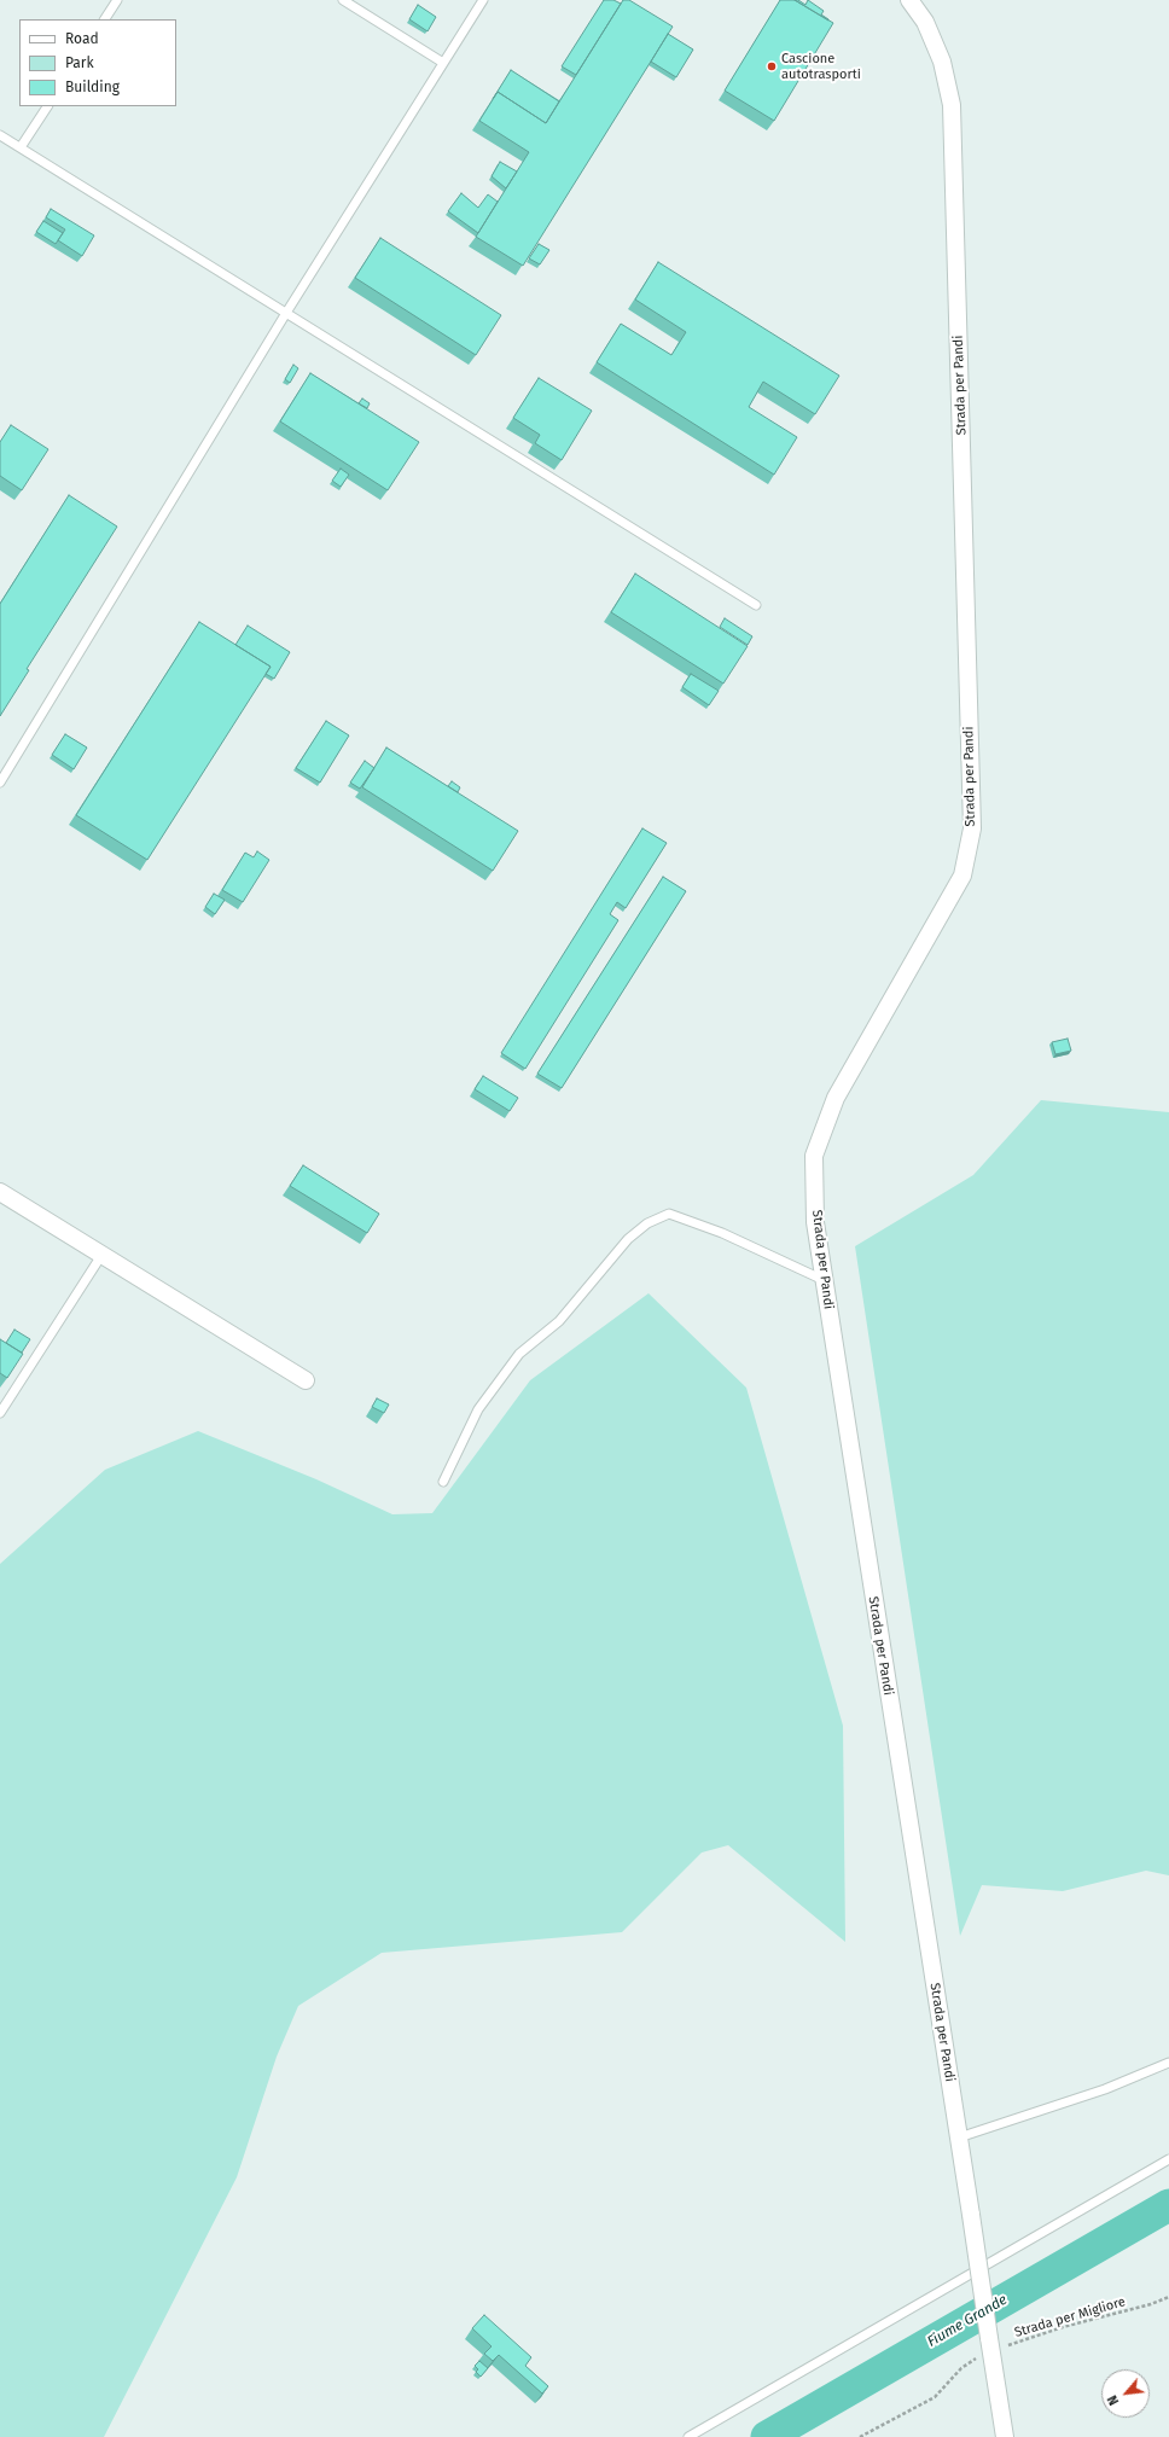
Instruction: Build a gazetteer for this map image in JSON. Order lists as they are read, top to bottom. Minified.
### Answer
{"streets":{"street":["Strada per Pandi"],"path":["Strada per Migliore"]},"crossings":[["Strada per Pandi","Strada per Migliore"]],"water":["Fiume Grande"],"places":["Cascione autotrasporti"],"legend":["Road","Park","Building"],"north":"bottom left"}
